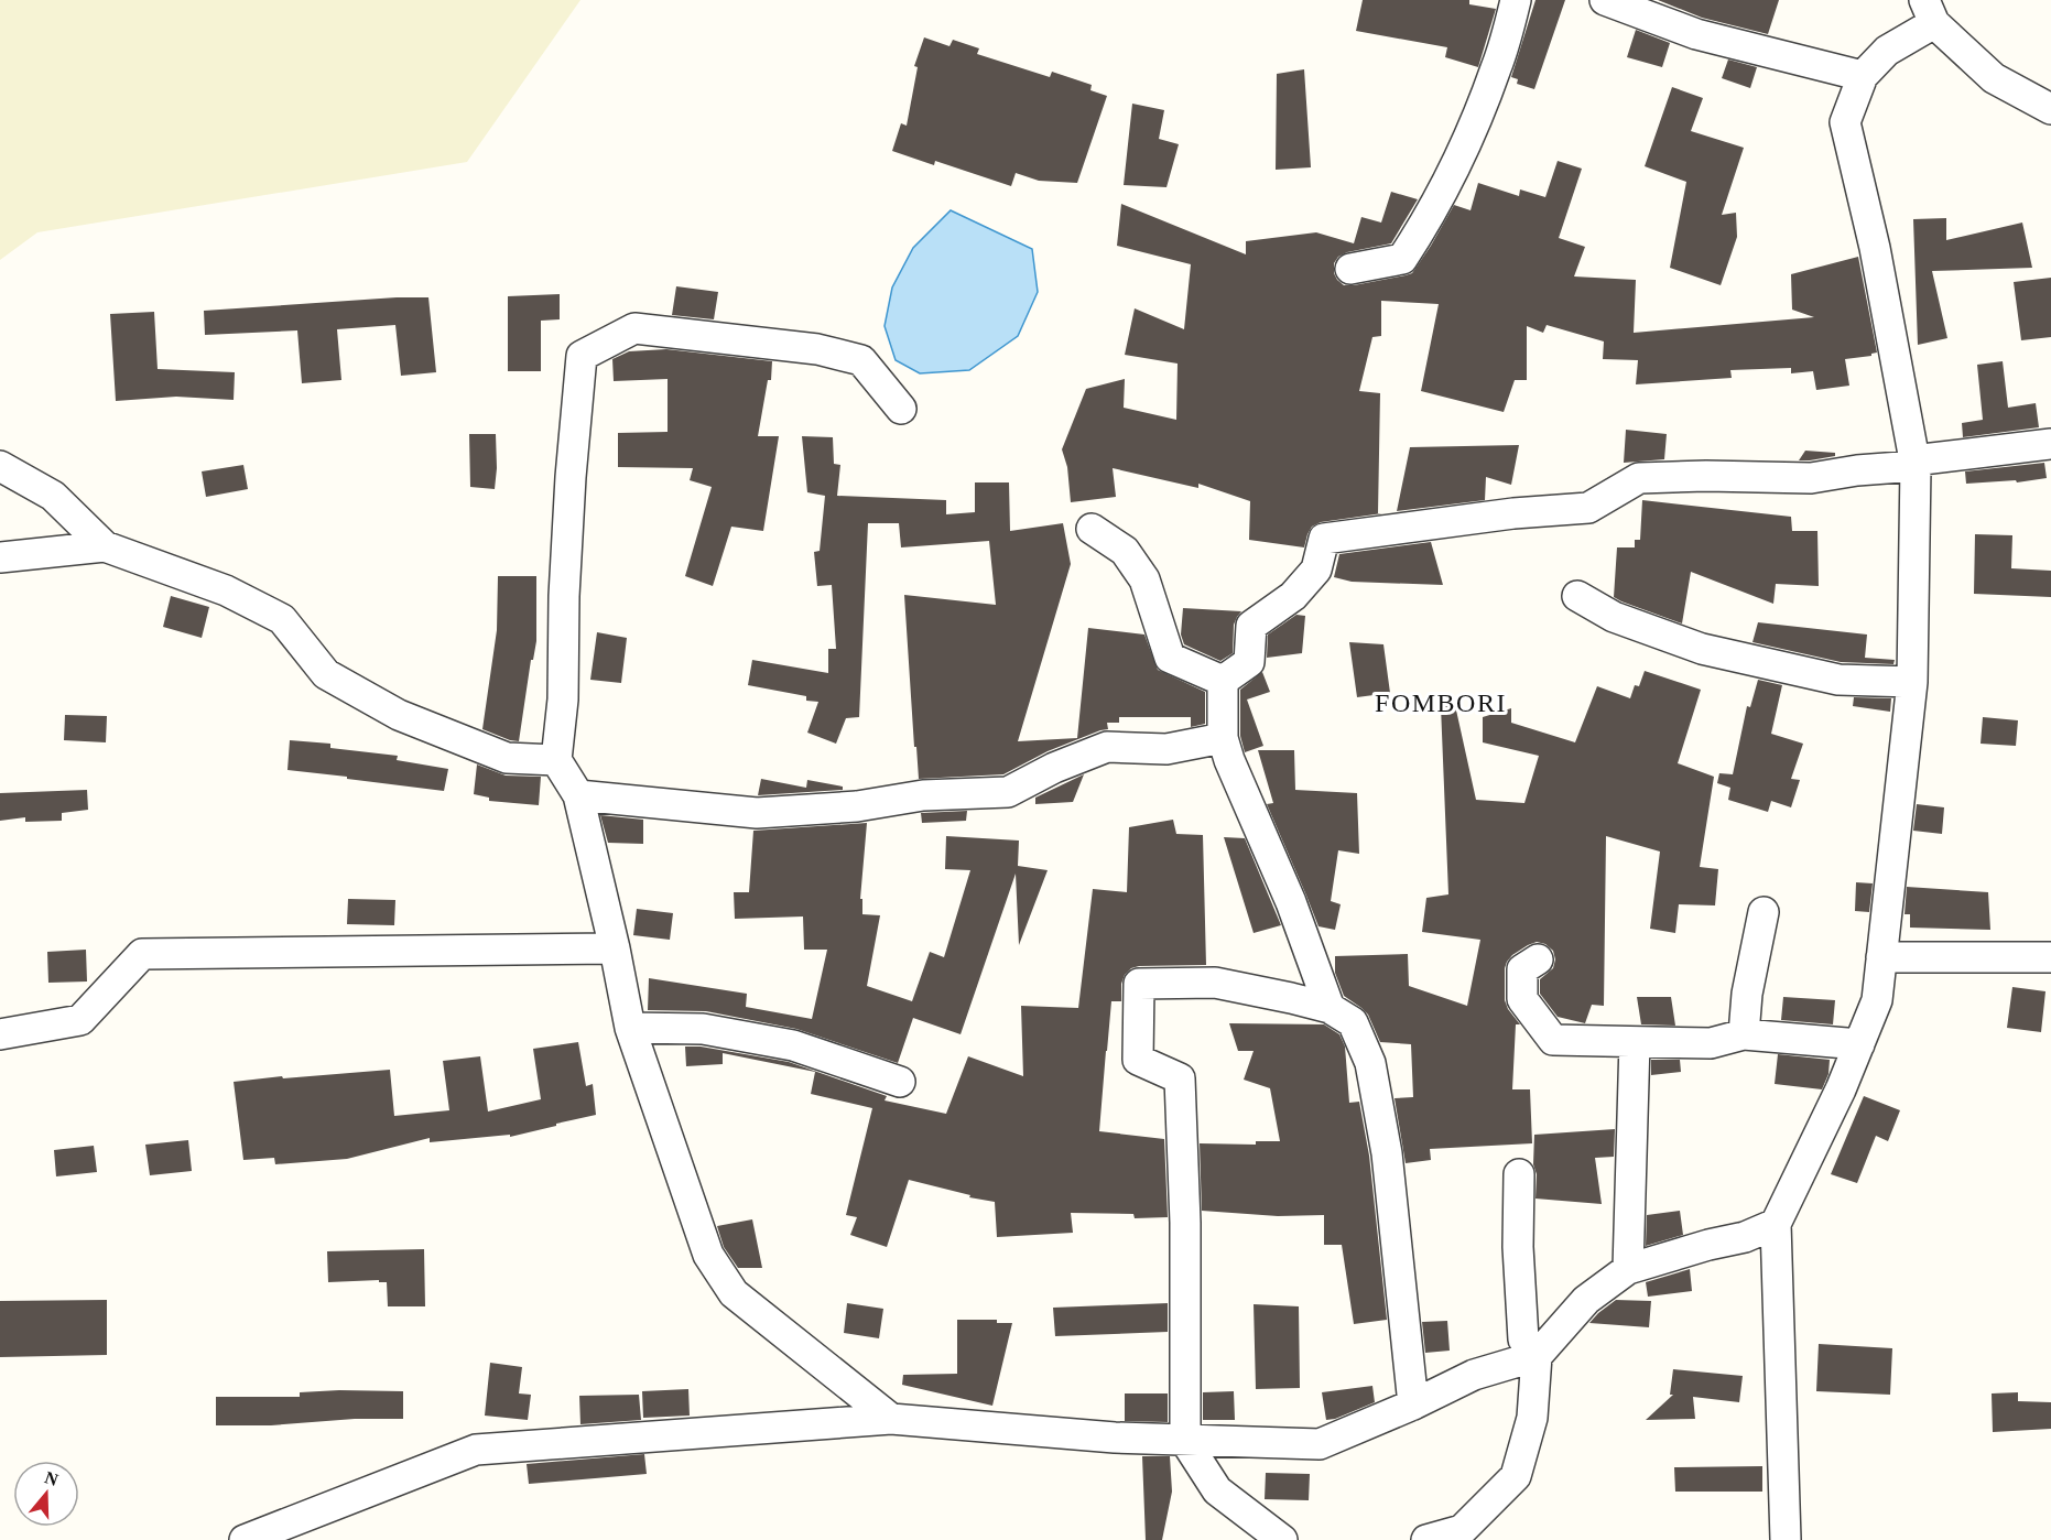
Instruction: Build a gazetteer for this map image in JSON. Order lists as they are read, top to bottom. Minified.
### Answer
{"districts":["FOMBORI"],"north":"top"}
